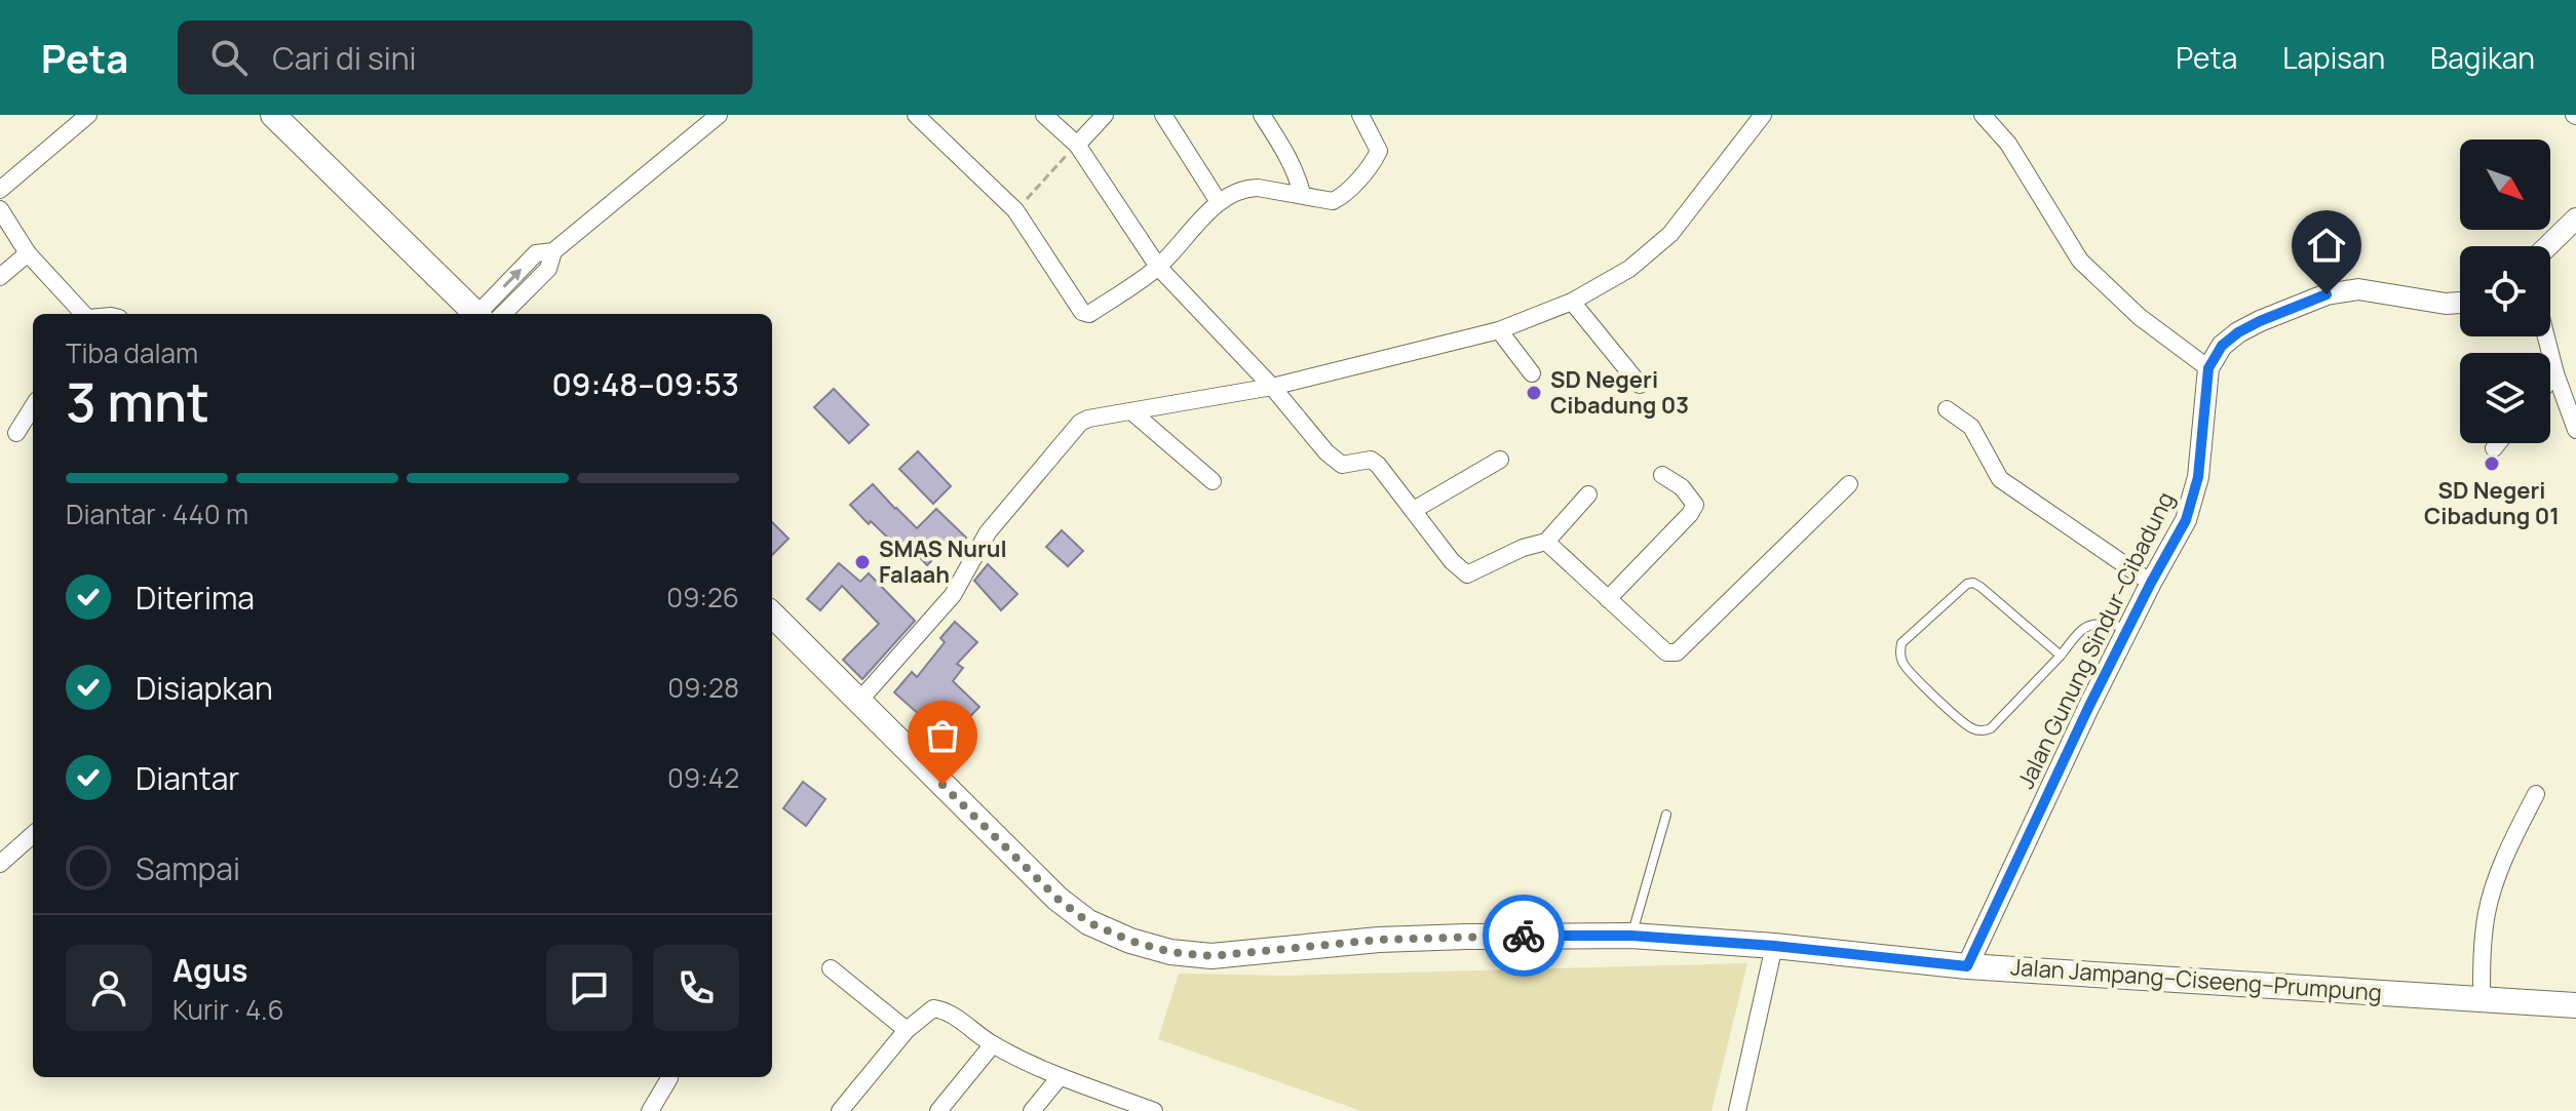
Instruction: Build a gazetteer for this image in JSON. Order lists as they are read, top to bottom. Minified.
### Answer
{"streets":{"main road":["Jalan Jampang–Ciseeng–Prumpung"],"street":["Jalan Gunung Sindur–Cibadung"]},"crossings":[["Jalan Gunung Sindur–Cibadung","Jalan Jampang–Ciseeng–Prumpung"]],"places":["SD Negeri Cibadung 03","SD Negeri Cibadung 01","SMAS Nurul Falaah"],"north":"bottom right","page":{"header":"Peta","search":"Cari di sini","nav":["Peta","Lapisan","Bagikan"],"heading":["3 mnt","Tiba dalam","09:48–09:53"],"panel":["Agus","Kurir · 4.6"],"bar":"Diantar · 440 m","list":[["Diterima","09:26"],["Disiapkan","09:28"],["Diantar","09:42"],"Sampai"]}}
